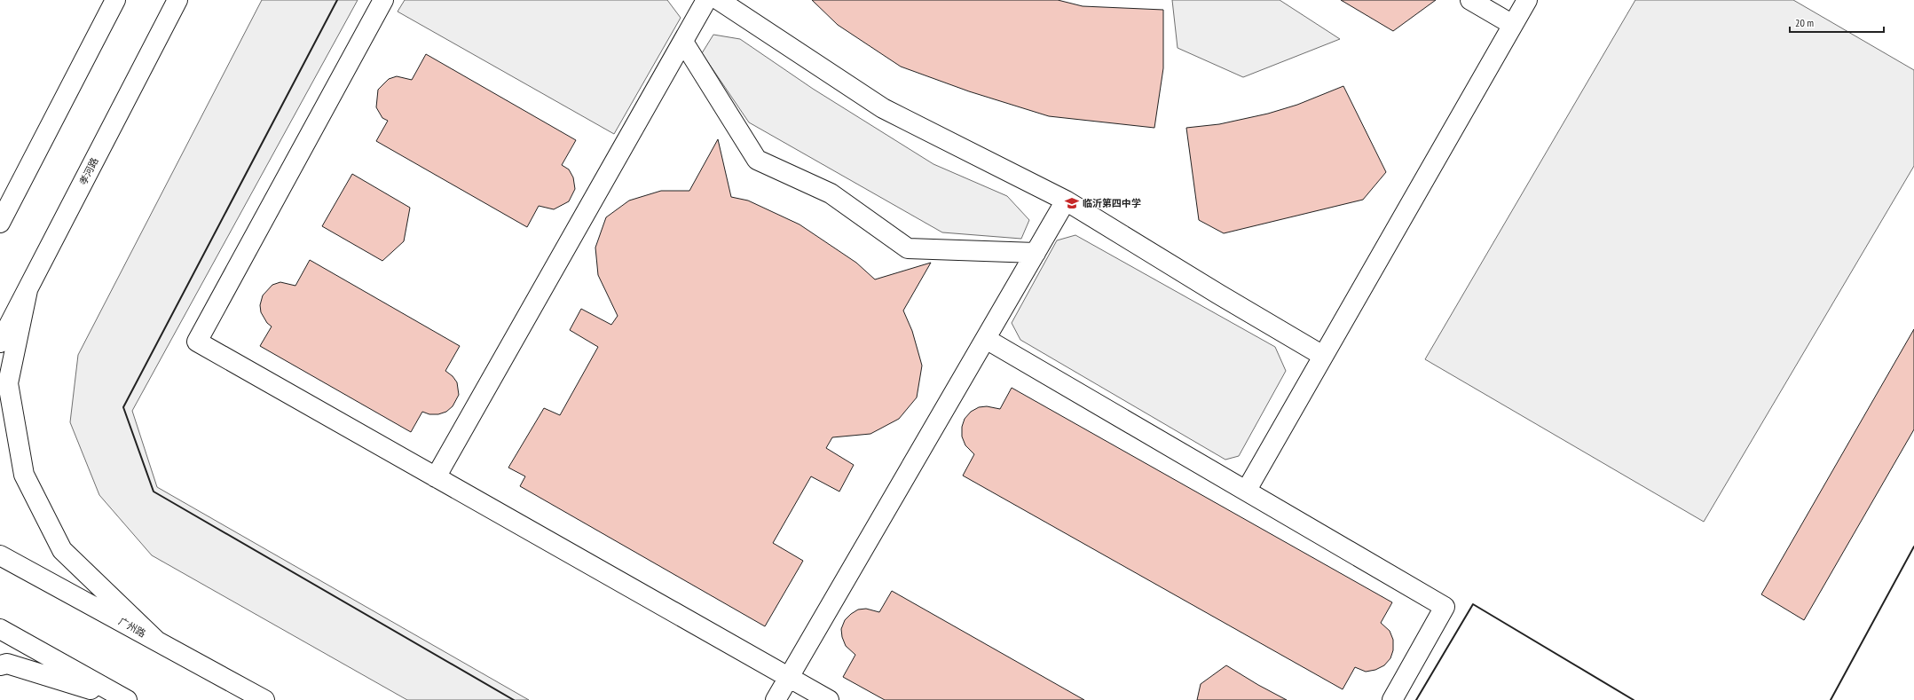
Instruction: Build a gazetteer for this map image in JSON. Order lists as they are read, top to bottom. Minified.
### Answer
{"streets":{"street":["孝河路","广州路"]},"places":{"school or university":["临沂第四中学"]},"scale_bar":"20 m"}
